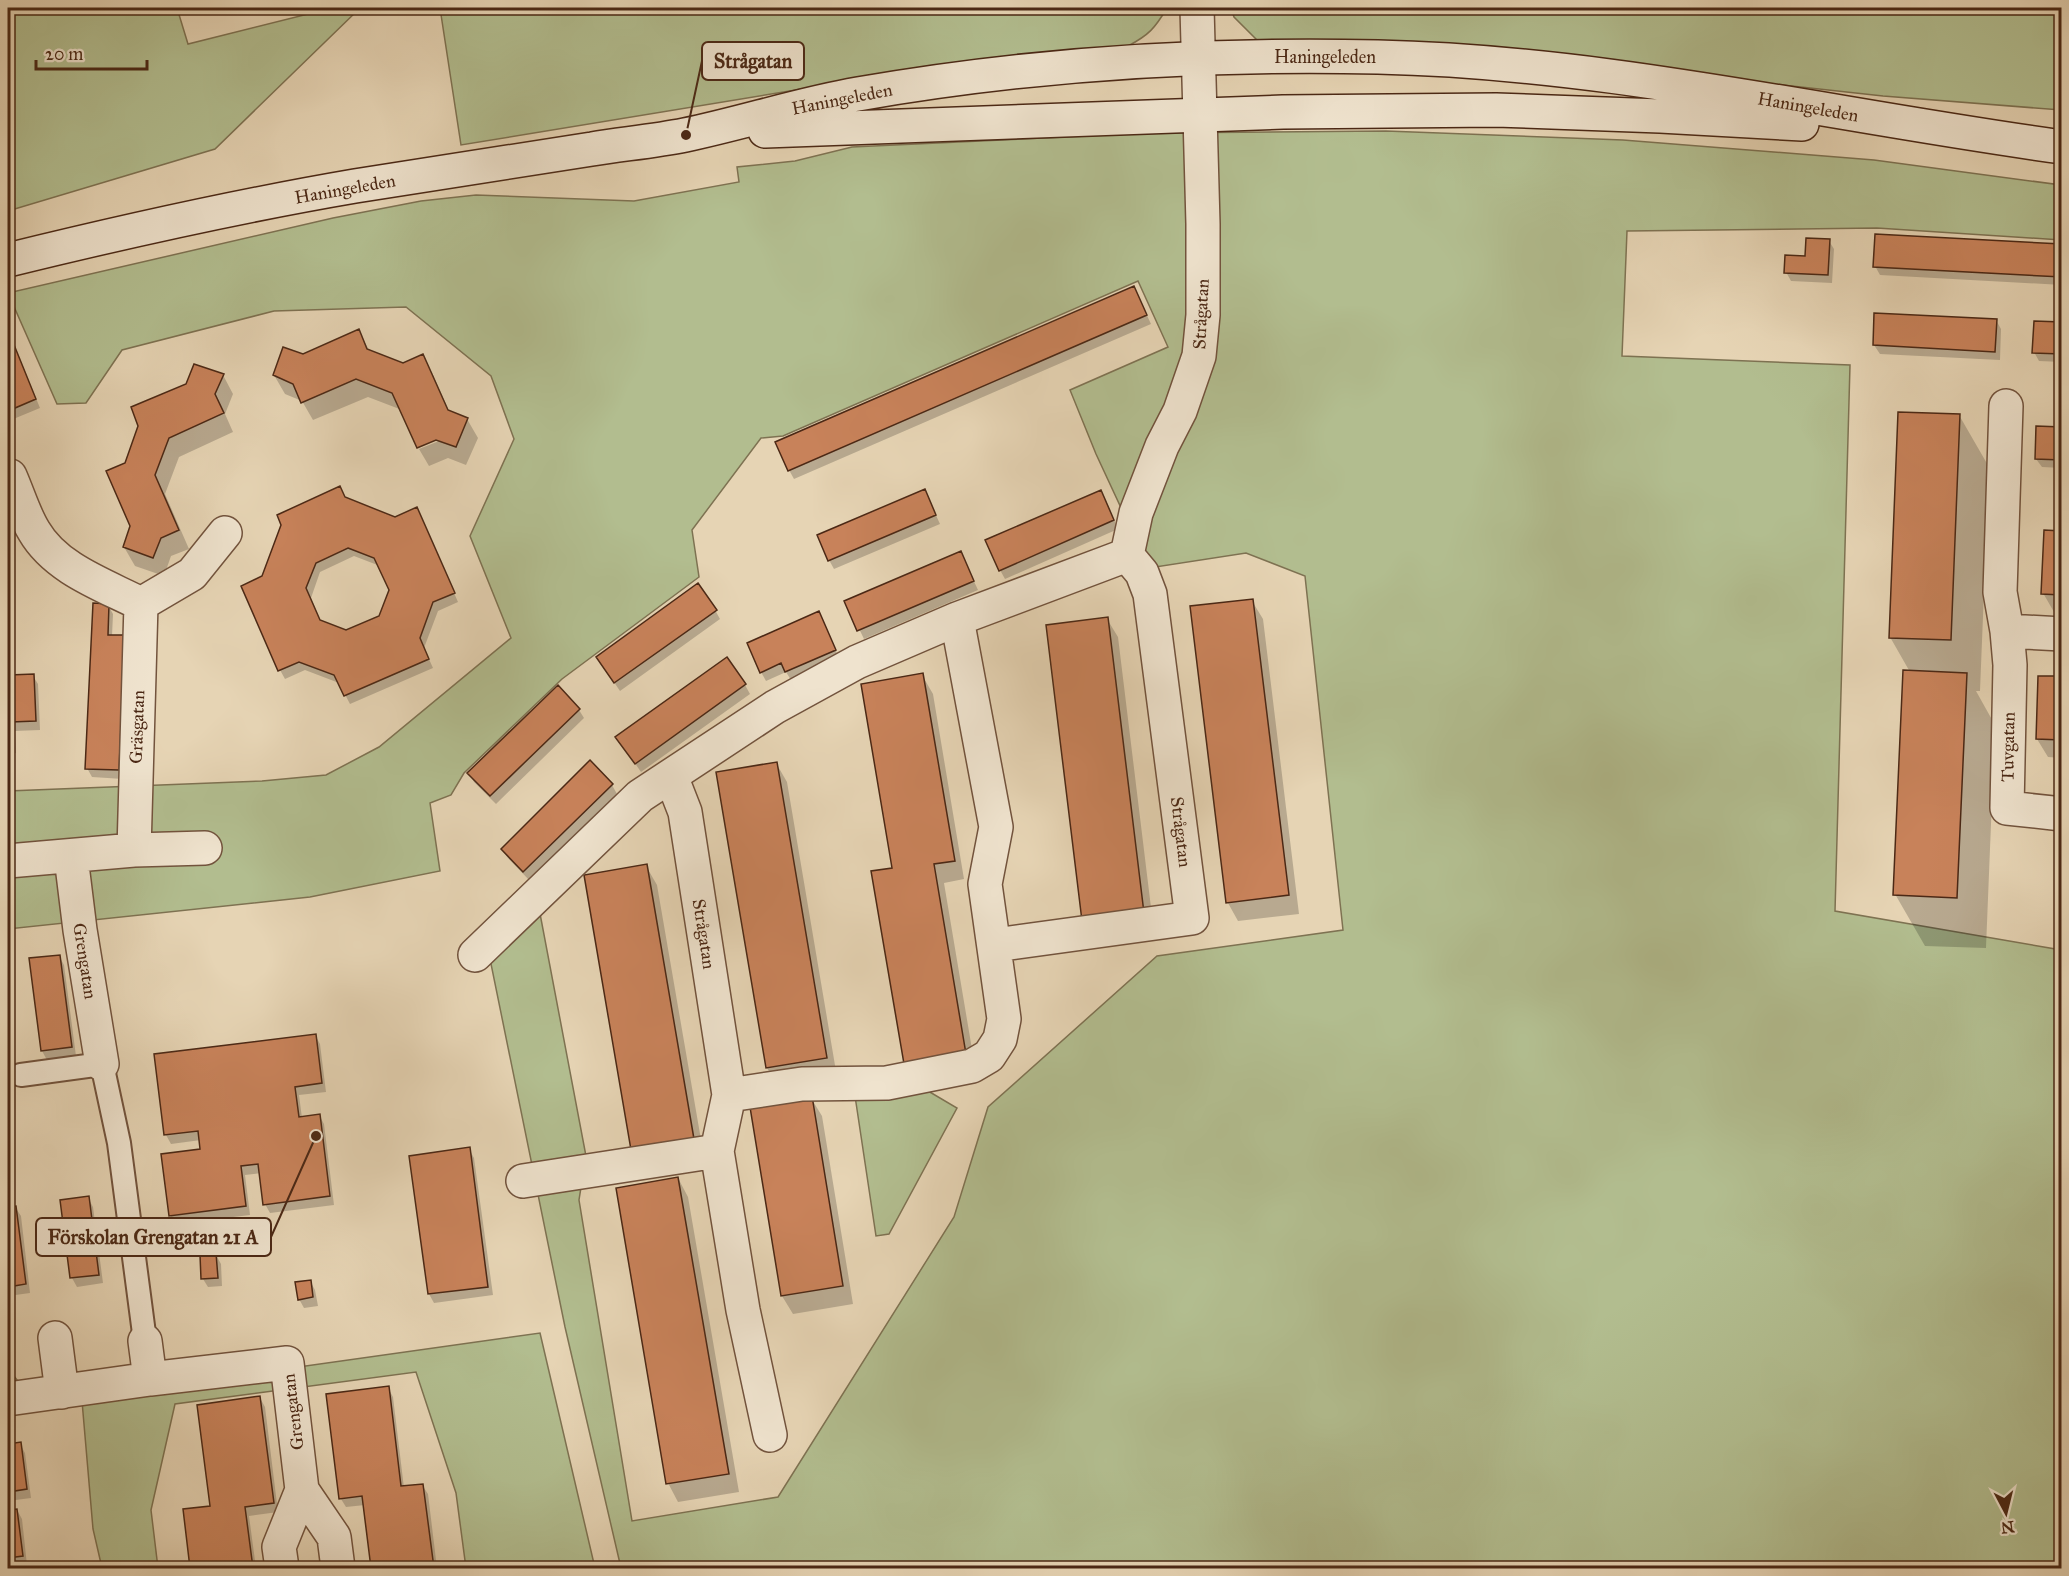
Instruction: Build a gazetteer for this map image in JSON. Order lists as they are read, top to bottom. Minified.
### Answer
{"streets":{"street":["Haningeleden","Strågatan","Gräsgatan","Tuvgatan","Grengatan"]},"crossings":[["Haningeleden","Strågatan"]],"places":["Strågatan","Förskolan Grengatan 21 A"],"scale_bar":"20 m","north":"bottom"}
